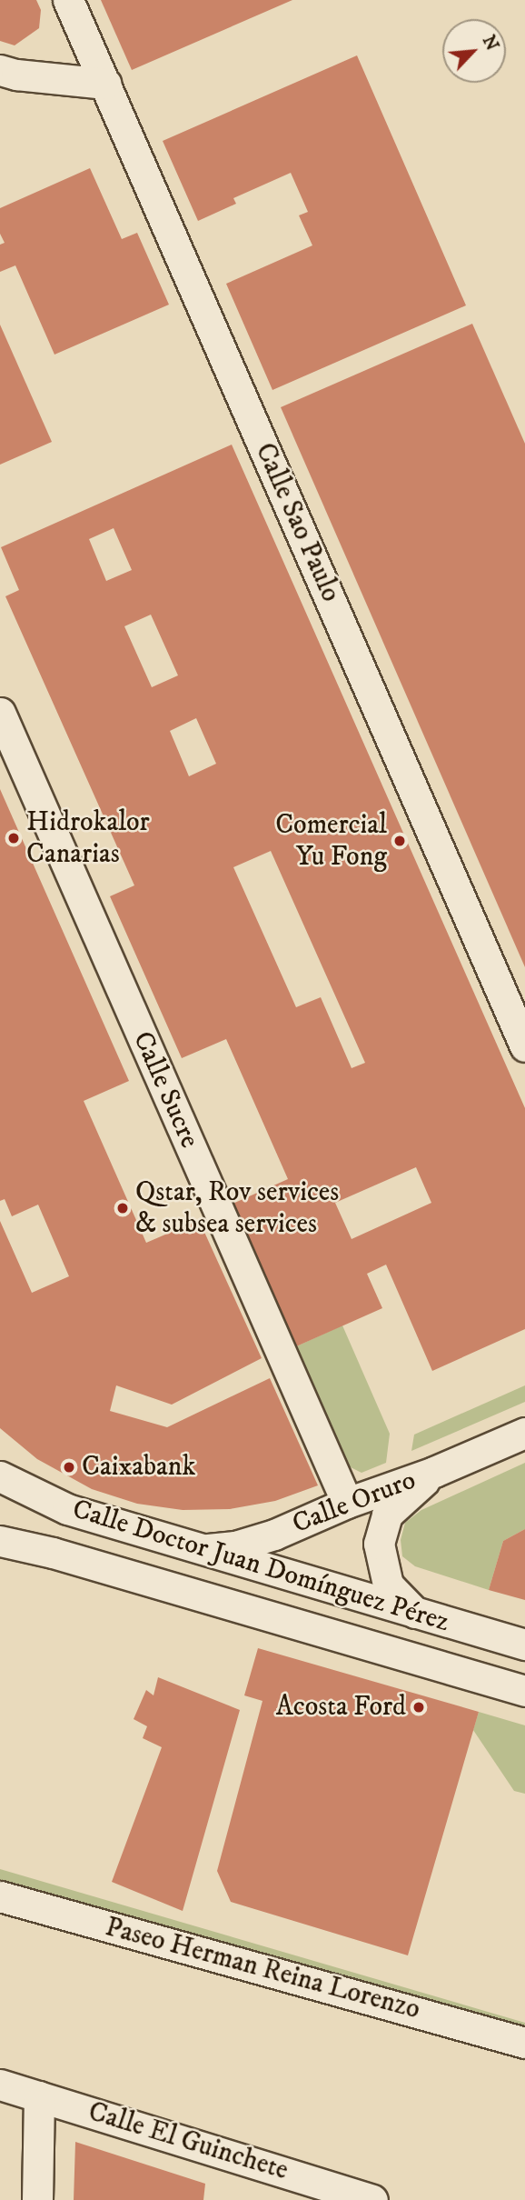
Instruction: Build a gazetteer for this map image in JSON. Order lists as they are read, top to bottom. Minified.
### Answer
{"streets":{"street":["Calle Sao Paulo","Calle Sucre","Calle Oruro","Calle Doctor Juan Domínguez Pérez","Paseo Herman Reina Lorenzo","Calle El Guinchete"]},"crossings":[["Calle Sucre","Calle Oruro"],["Calle Oruro","Calle Doctor Juan Domínguez Pérez"]],"places":["Hidrokalor Canarias","Comercial Yu Fong","Qstar, Rov services & subsea services","Caixabank","Acosta Ford"],"north":"top right"}
